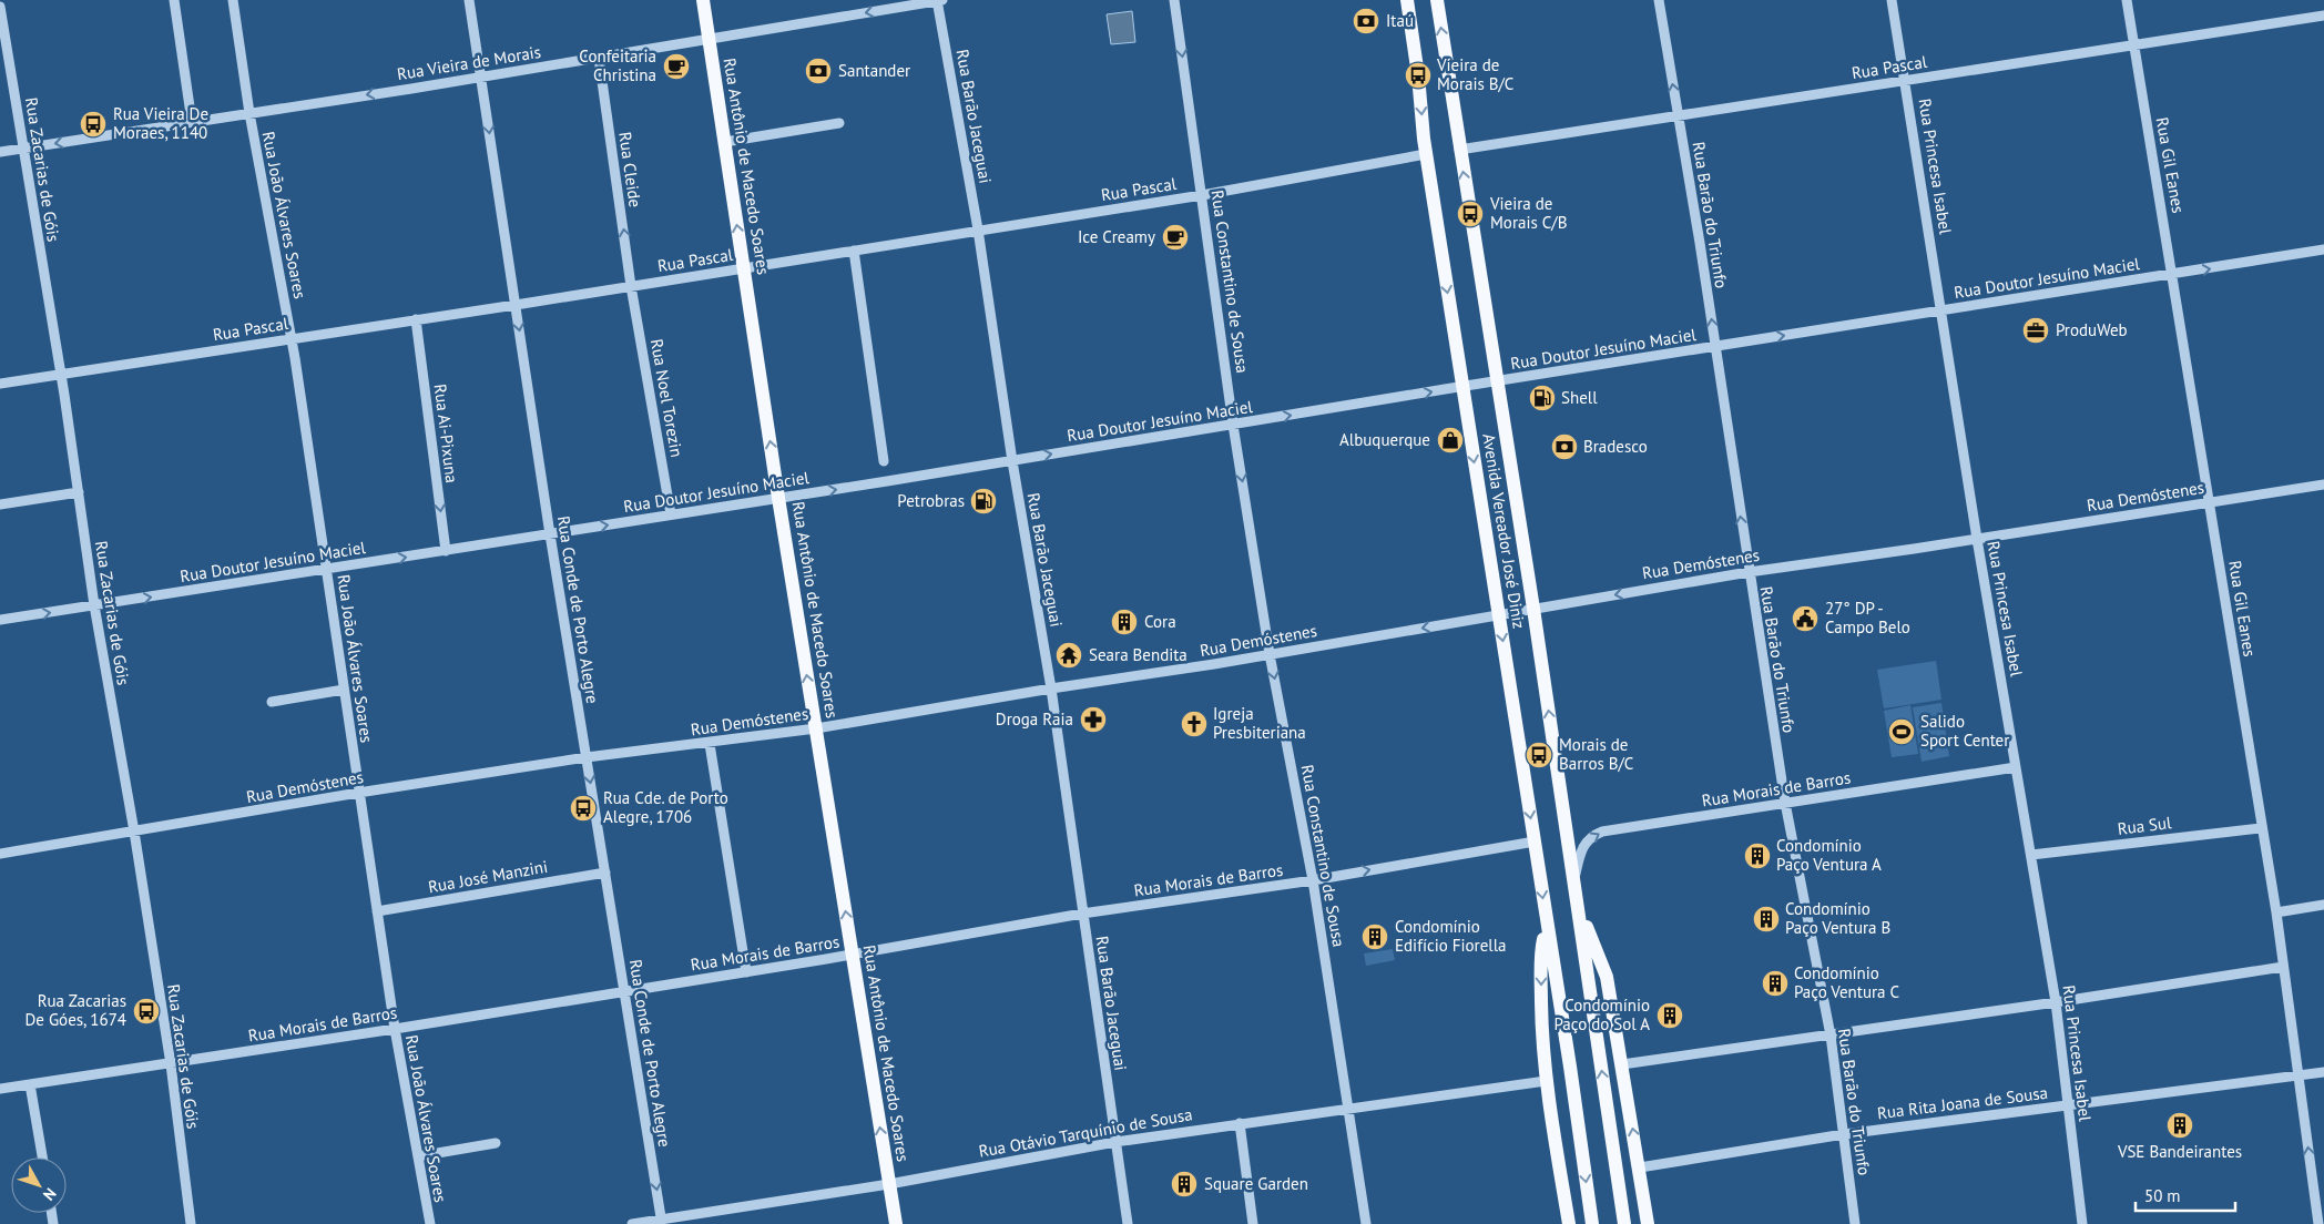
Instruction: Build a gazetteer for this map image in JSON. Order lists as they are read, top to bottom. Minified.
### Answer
{"streets":{"main road":["Rua Antônio de Macedo Soares","Avenida Vereador José Diniz"],"street":["Rua Vieira de Morais","Rua Pascal","Rua Barão Jaceguai","Rua Gil Eanes","Rua Princesa Isabel","Rua Zacarias de Góis","Rua Cleide","Rua João Álvares Soares","Rua Barão do Triunfo","Rua Doutor Jesuíno Maciel","Rua Constantino de Sousa","Rua Noel Torezin","Rua Ai-Pixuna","Rua Demóstenes","Rua Conde de Porto Alegre","Rua Morais de Barros","Rua Sul","Rua José Manzini","Rua Rita Joana de Sousa","Rua Otávio Tarquínio de Sousa"]},"crossings":[["Rua Vieira de Morais","Rua Barão Jaceguai"],["Rua Vieira de Morais","Rua Antônio de Macedo Soares"],["Rua Vieira de Morais","Rua Zacarias de Góis"],["Rua Vieira de Morais","Rua Cleide"],["Rua Vieira de Morais","Rua João Álvares Soares"],["Rua Vieira de Morais","Rua Conde de Porto Alegre"],["Rua Pascal","Rua Barão Jaceguai"],["Rua Pascal","Rua Gil Eanes"],["Rua Pascal","Rua Antônio de Macedo Soares"],["Rua Pascal","Rua Princesa Isabel"],["Rua Pascal","Rua Zacarias de Góis"],["Rua Pascal","Rua Cleide"],["Rua Pascal","Rua João Álvares Soares"],["Rua Pascal","Rua Barão do Triunfo"],["Rua Pascal","Rua Constantino de Sousa"],["Rua Pascal","Rua Noel Torezin"],["Rua Pascal","Rua Ai-Pixuna"],["Rua Pascal","Avenida Vereador José Diniz"],["Rua Pascal","Rua Conde de Porto Alegre"],["Rua Barão Jaceguai","Rua Doutor Jesuíno Maciel"],["Rua Barão Jaceguai","Rua Demóstenes"],["Rua Barão Jaceguai","Rua Morais de Barros"],["Rua Barão Jaceguai","Rua Otávio Tarquínio de Sousa"],["Rua Gil Eanes","Rua Doutor Jesuíno Maciel"],["Rua Gil Eanes","Rua Demóstenes"],["Rua Gil Eanes","Rua Sul"],["Rua Gil Eanes","Rua Rita Joana de Sousa"],["Rua Antônio de Macedo Soares","Rua Doutor Jesuíno Maciel"],["Rua Antônio de Macedo Soares","Rua Demóstenes"],["Rua Antônio de Macedo Soares","Rua Morais de Barros"],["Rua Antônio de Macedo Soares","Rua Otávio Tarquínio de Sousa"],["Rua Princesa Isabel","Rua Doutor Jesuíno Maciel"],["Rua Princesa Isabel","Rua Demóstenes"],["Rua Princesa Isabel","Rua Morais de Barros"],["Rua Princesa Isabel","Rua Sul"],["Rua Princesa Isabel","Rua Rita Joana de Sousa"],["Rua Zacarias de Góis","Rua Doutor Jesuíno Maciel"],["Rua Zacarias de Góis","Rua Demóstenes"],["Rua Zacarias de Góis","Rua Morais de Barros"],["Rua Cleide","Rua Noel Torezin"],["Rua João Álvares Soares","Rua Doutor Jesuíno Maciel"],["Rua João Álvares Soares","Rua Demóstenes"],["Rua João Álvares Soares","Rua Morais de Barros"],["Rua João Álvares Soares","Rua José Manzini"],["Rua Barão do Triunfo","Rua Doutor Jesuíno Maciel"],["Rua Barão do Triunfo","Rua Demóstenes"],["Rua Barão do Triunfo","Rua Morais de Barros"],["Rua Barão do Triunfo","Rua Rita Joana de Sousa"],["Rua Doutor Jesuíno Maciel","Rua Constantino de Sousa"],["Rua Doutor Jesuíno Maciel","Rua Noel Torezin"],["Rua Doutor Jesuíno Maciel","Rua Ai-Pixuna"],["Rua Doutor Jesuíno Maciel","Avenida Vereador José Diniz"],["Rua Doutor Jesuíno Maciel","Rua Conde de Porto Alegre"],["Rua Constantino de Sousa","Rua Demóstenes"],["Rua Constantino de Sousa","Rua Morais de Barros"],["Rua Constantino de Sousa","Rua Otávio Tarquínio de Sousa"],["Rua Demóstenes","Avenida Vereador José Diniz"],["Rua Demóstenes","Rua Conde de Porto Alegre"],["Avenida Vereador José Diniz","Rua Morais de Barros"],["Rua Conde de Porto Alegre","Rua Morais de Barros"],["Rua Conde de Porto Alegre","Rua José Manzini"],["Rua Conde de Porto Alegre","Rua Otávio Tarquínio de Sousa"]],"one_way":["Rua Vieira de Morais","Rua Antônio de Macedo Soares","Rua Cleide","Rua Barão do Triunfo","Rua Doutor Jesuíno Maciel","Rua Constantino de Sousa","Rua Ai-Pixuna","Rua Conde de Porto Alegre"],"places":{"bank":["Itaú","Santander","Bradesco"],"cafe":["Confeitaria Christina","Ice Creamy"],"bus stop":["Vieira de Morais B/C","Rua Vieira De Moraes, 1140","Vieira de Morais C/B","Morais de Barros B/C","Rua Cde. de Porto Alegre, 1706","Rua Zacarias De Góes, 1674"],"office":["ProduWeb"],"fuel station":["Shell","Petrobras"],"shop":["Albuquerque"],"public building":["27° DP - Campo Belo"],"building":["Cora","Condomínio Paço Ventura A","Condomínio Paço Ventura B","Condomínio Edifício Fiorella","Condomínio Paço Ventura C","Condomínio Paço do Sol A","VSE Bandeirantes","Square Garden"],"temple":["Seara Bendita"],"pharmacy":["Droga Raia"],"church":["Igreja Presbiteriana"],"sports":["Salido Sport Center"]},"scale_bar":"50 m","north":"bottom right"}
